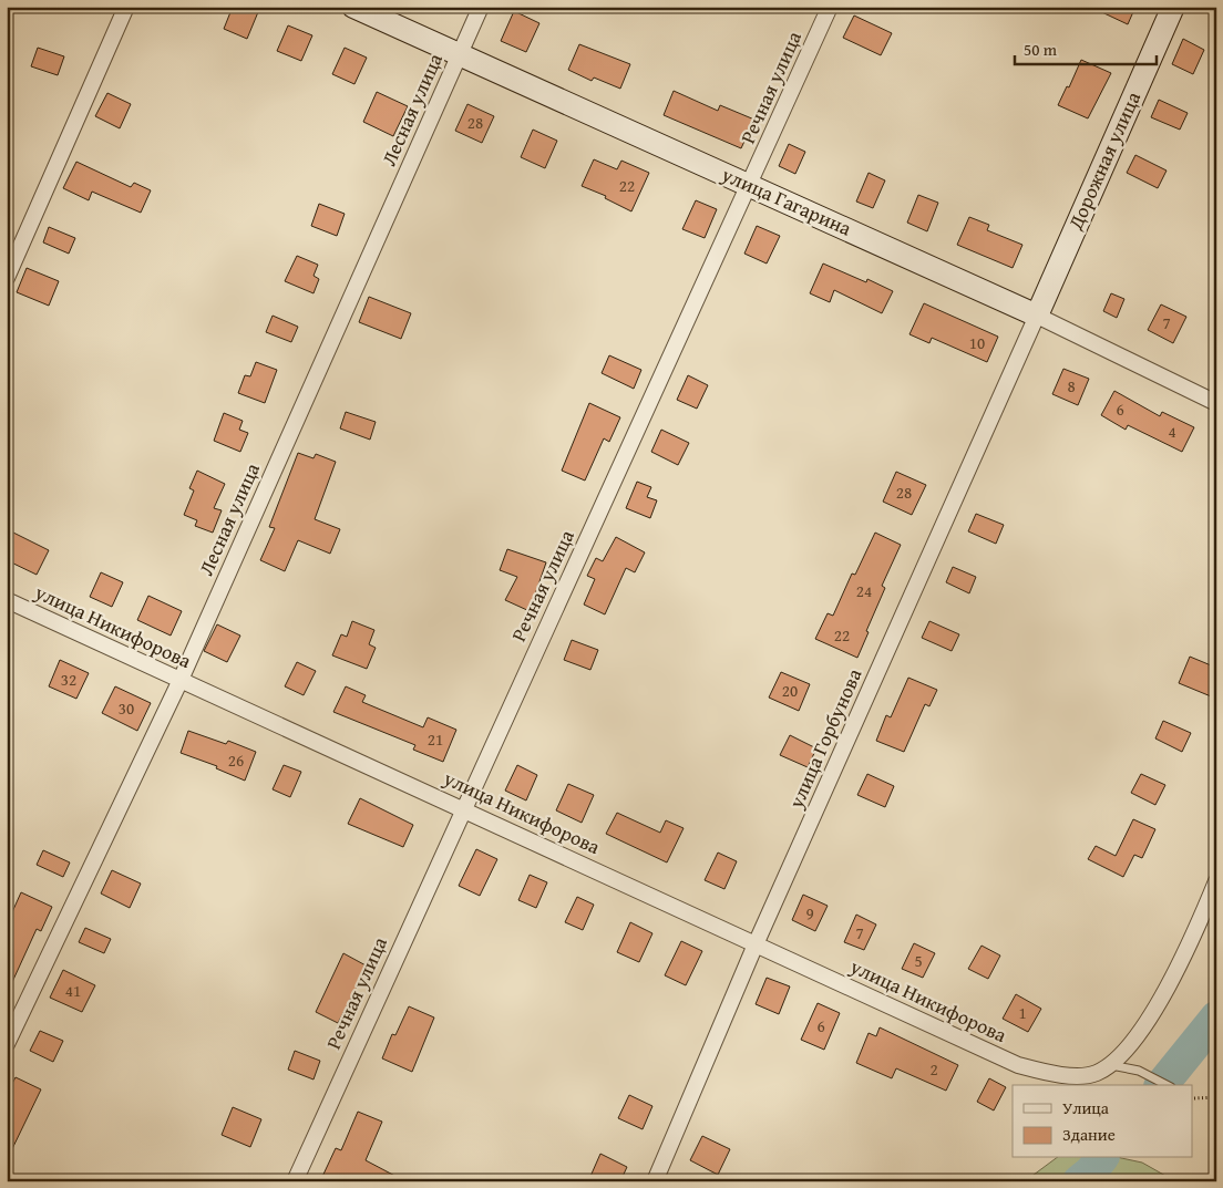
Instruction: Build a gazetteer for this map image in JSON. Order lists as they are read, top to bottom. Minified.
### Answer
{"streets":{"main road":["Дорожная улица","улица Гагарина"],"street":["Речная улица","Лесная улица","улица Никифорова","улица Горбунова"]},"crossings":[["Речная улица","улица Гагарина"],["Речная улица","улица Никифорова"],["Лесная улица","улица Гагарина"],["Лесная улица","улица Никифорова"],["Дорожная улица","улица Гагарина"],["Дорожная улица","улица Горбунова"],["улица Гагарина","улица Горбунова"],["улица Никифорова","улица Горбунова"]],"house_numbers":["28","22","7","10","8","6","4","28","24","22","32","20","30","21","26","9","7","5","41","1","6","2"],"legend":["Улица","Здание"],"scale_bar":"50 m"}
